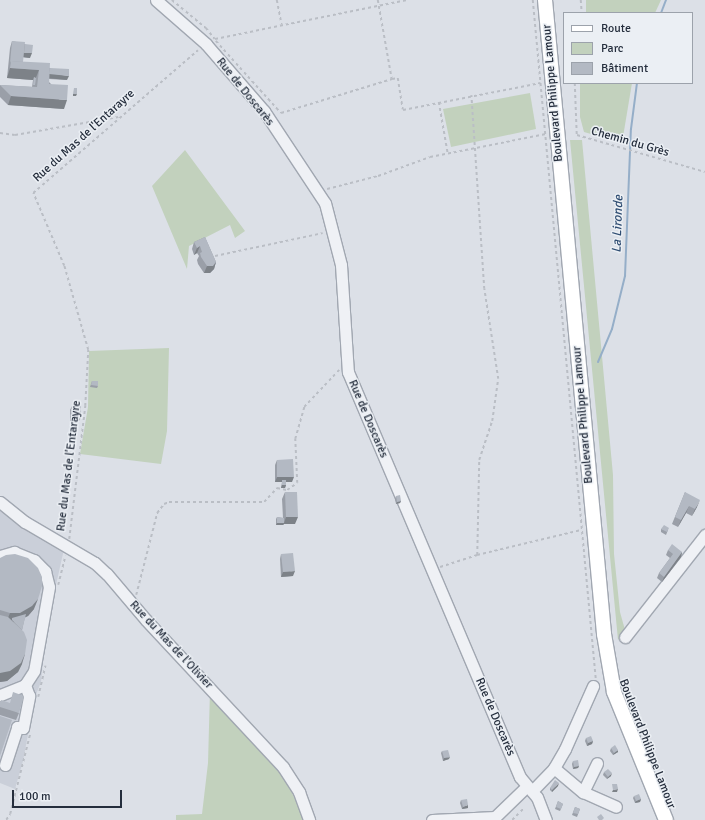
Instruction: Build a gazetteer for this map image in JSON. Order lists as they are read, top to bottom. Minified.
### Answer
{"streets":{"main road":["Boulevard Philippe Lamour"],"street":["Rue de Doscarès","Rue du Mas de l'Olivier"],"path":["Rue du Mas de l'Entarayre","Chemin du Grès"]},"crossings":[["Rue de Doscarès","Rue du Mas de l'Entarayre"],["Rue du Mas de l'Entarayre","Rue du Mas de l'Olivier"]],"water":["La Lironde"],"legend":["Route","Parc","Bâtiment"],"scale_bar":"100 m"}
